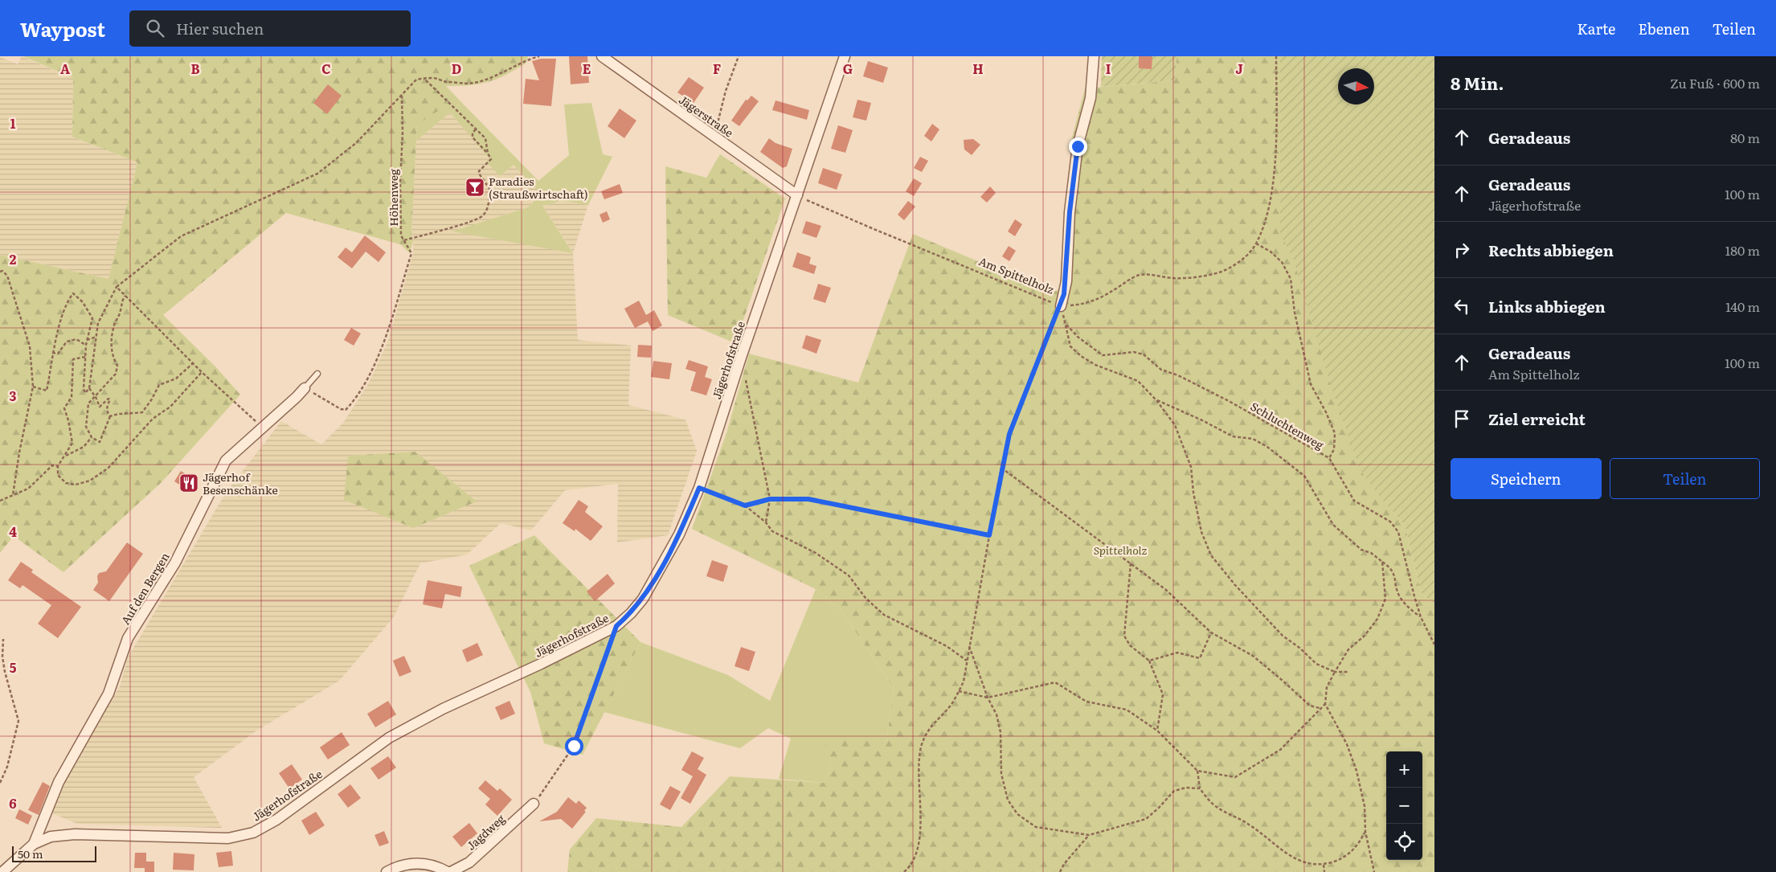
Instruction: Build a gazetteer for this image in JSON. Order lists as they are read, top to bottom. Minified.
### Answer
{"streets":{"street":["Jägerstraße","Am Spittelholz","Jägerhofstraße","Auf den Bergen","Jagdweg"],"path":["Höhenweg","Schluchtenweg"]},"crossings":[["Jägerstraße","Am Spittelholz"],["Jägerstraße","Jägerhofstraße"],["Höhenweg","Auf den Bergen"],["Am Spittelholz","Jägerhofstraße"],["Jägerhofstraße","Auf den Bergen"]],"parks":["Spittelholz"],"places":{"bar":["Paradies (Straußwirtschaft)"],"restaurant":["Jägerhof Besenschänke"]},"scale_bar":"50 m","north":"right","page":{"header":"Waypost","search":"Hier suchen","nav":["Karte","Ebenen","Teilen"],"heading":["8 Min.","Zu Fuß · 600 m"],"list":[["Geradeaus","80 m"],["Geradeaus","Jägerhofstraße","100 m"],["Rechts abbiegen","180 m"],["Links abbiegen","140 m"],["Geradeaus","Am Spittelholz","100 m"],"Ziel erreicht"],"buttons":["Speichern","Teilen"],"map_buttons":["+","−"],"scale":"50 m"},"grid":{"columns":["A","B","C","D","E","F","G","H","I","J"],"rows":["1","2","3","4","5","6"]}}
